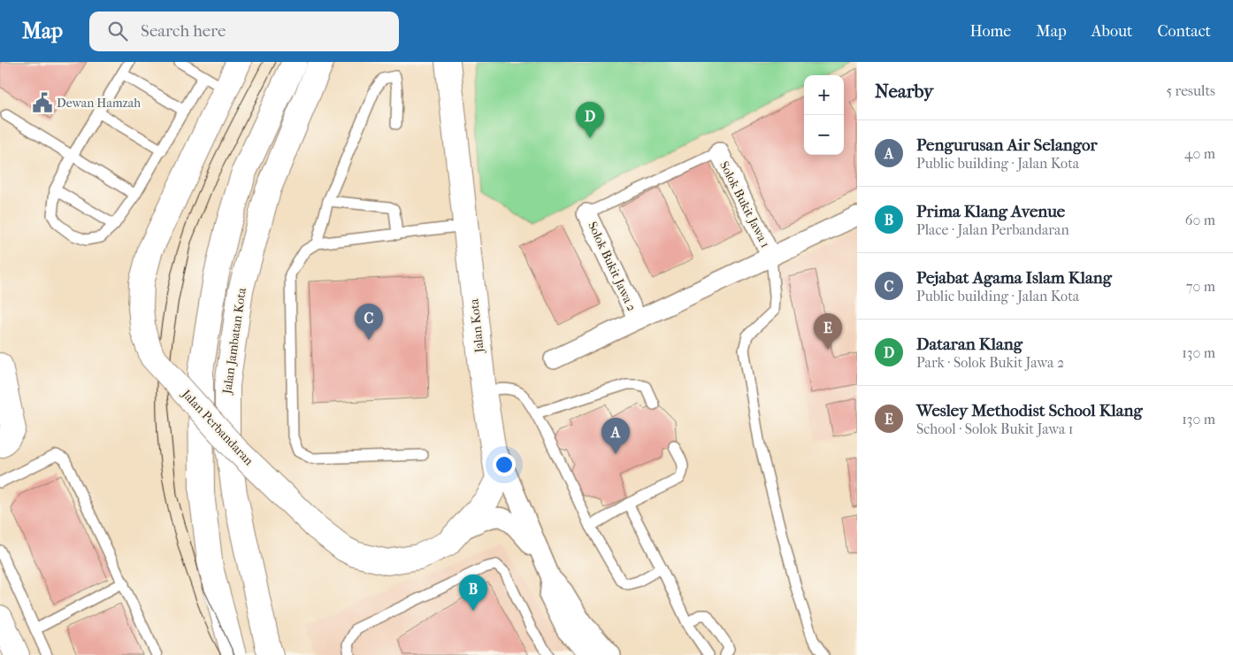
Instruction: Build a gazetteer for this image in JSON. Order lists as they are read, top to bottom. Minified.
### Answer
{"streets":{"main road":["Jalan Kota","Jalan Jambatan Kota","Jalan Perbandaran"],"street":["Solok Bukit Jawa 1","Solok Bukit Jawa 2"]},"crossings":[["Jalan Kota","Jalan Perbandaran"]],"places":{"public building":["Dewan Hamzah"]},"page":{"header":"Map","search":"Search here","nav":["Home","Map","About","Contact"],"heading":["Nearby","5 results"],"map_buttons":["+","−"],"pins":["D","C","E","A","B"],"list":[{"mark":"A","name":"Pengurusan Air Selangor","note":"Public building · Jalan Kota","value":"40 m"},{"mark":"B","name":"Prima Klang Avenue","note":"Place · Jalan Perbandaran","value":"60 m"},{"mark":"C","name":"Pejabat Agama Islam Klang","note":"Public building · Jalan Kota","value":"70 m"},{"mark":"D","name":"Dataran Klang","note":"Park · Solok Bukit Jawa 2","value":"130 m"},{"mark":"E","name":"Wesley Methodist School Klang","note":"School · Solok Bukit Jawa 1","value":"130 m"}]}}
